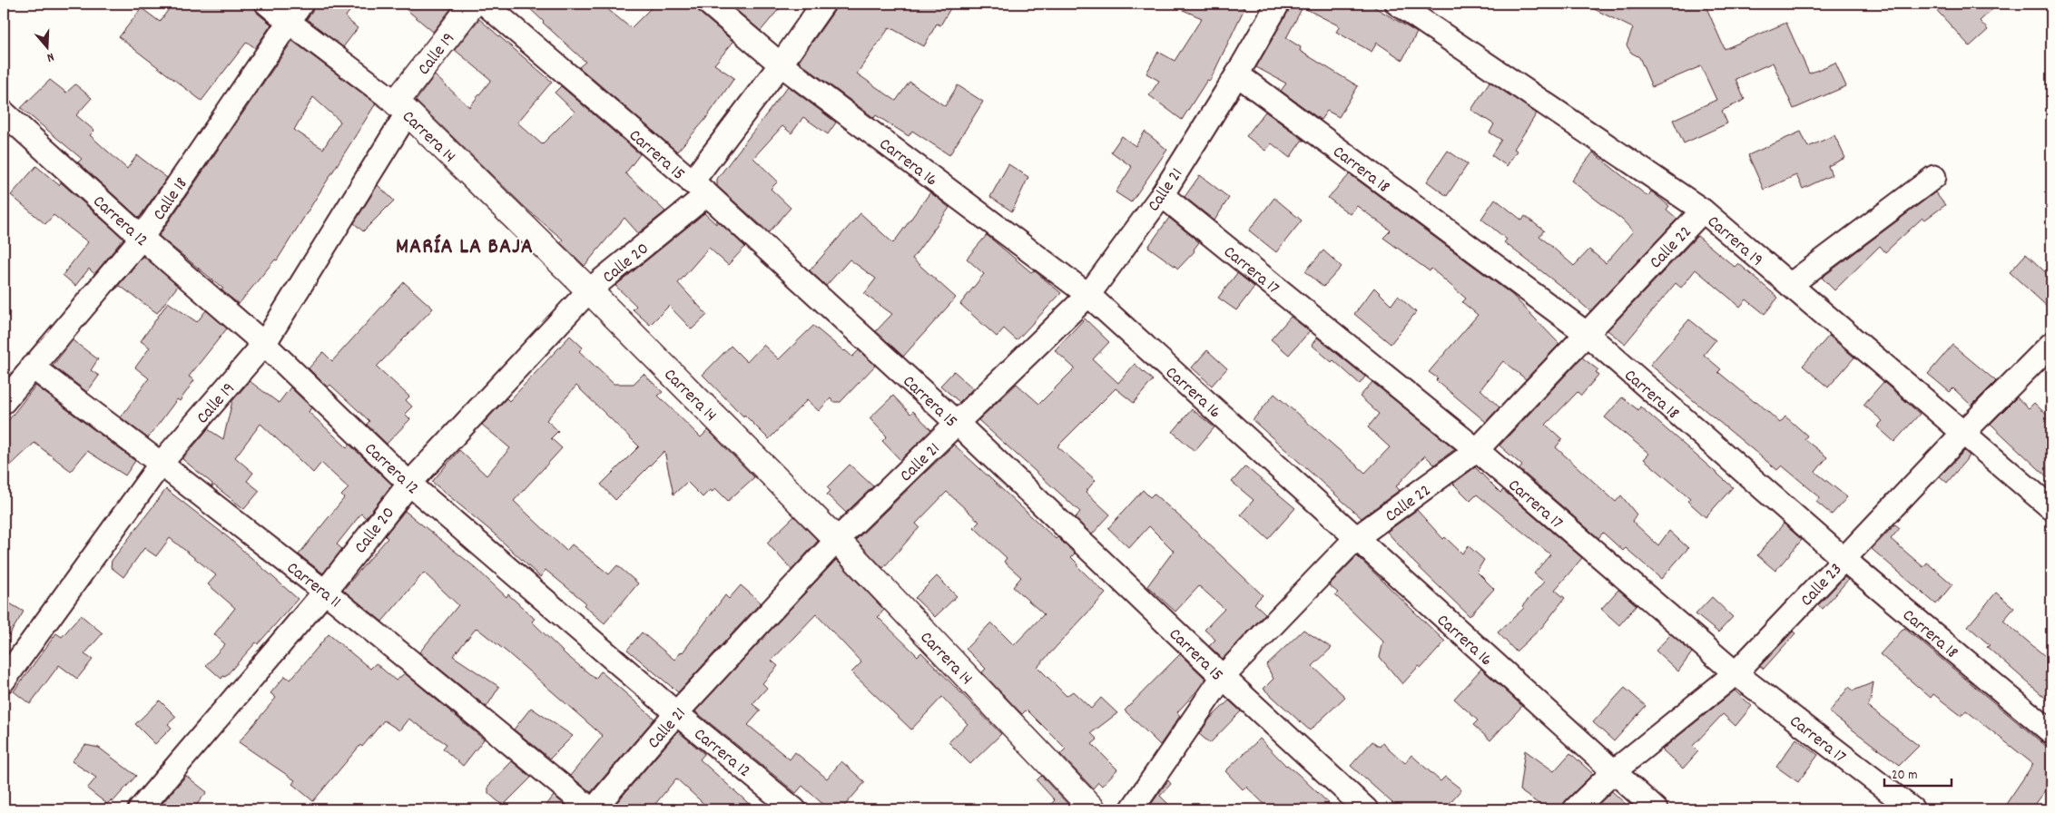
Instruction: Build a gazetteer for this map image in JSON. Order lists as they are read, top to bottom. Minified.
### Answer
{"streets":{"street":["Calle 19","Carrera 14","Carrera 15","Carrera 16","Carrera 18","Calle 21","Calle 18","Carrera 12","Carrera 19","Calle 22","Calle 20","Carrera 17","Carrera 11","Calle 23"]},"crossings":[["Calle 19","Carrera 14"],["Calle 19","Carrera 12"],["Calle 19","Carrera 11"],["Carrera 14","Calle 21"],["Carrera 14","Calle 18"],["Carrera 14","Calle 20"],["Carrera 15","Calle 21"],["Carrera 15","Calle 22"],["Carrera 15","Calle 20"],["Carrera 16","Calle 21"],["Carrera 16","Calle 22"],["Carrera 16","Calle 20"],["Carrera 16","Calle 23"],["Carrera 18","Calle 21"],["Carrera 18","Calle 22"],["Carrera 18","Calle 23"],["Calle 21","Carrera 12"],["Calle 21","Carrera 17"],["Calle 21","Carrera 11"],["Calle 18","Carrera 12"],["Calle 18","Carrera 11"],["Carrera 12","Calle 20"],["Carrera 19","Calle 22"],["Carrera 19","Calle 23"],["Calle 22","Carrera 17"],["Calle 20","Carrera 11"],["Carrera 17","Calle 23"]],"districts":["MARÍA LA BAJA"],"scale_bar":"20 m","north":"bottom"}
